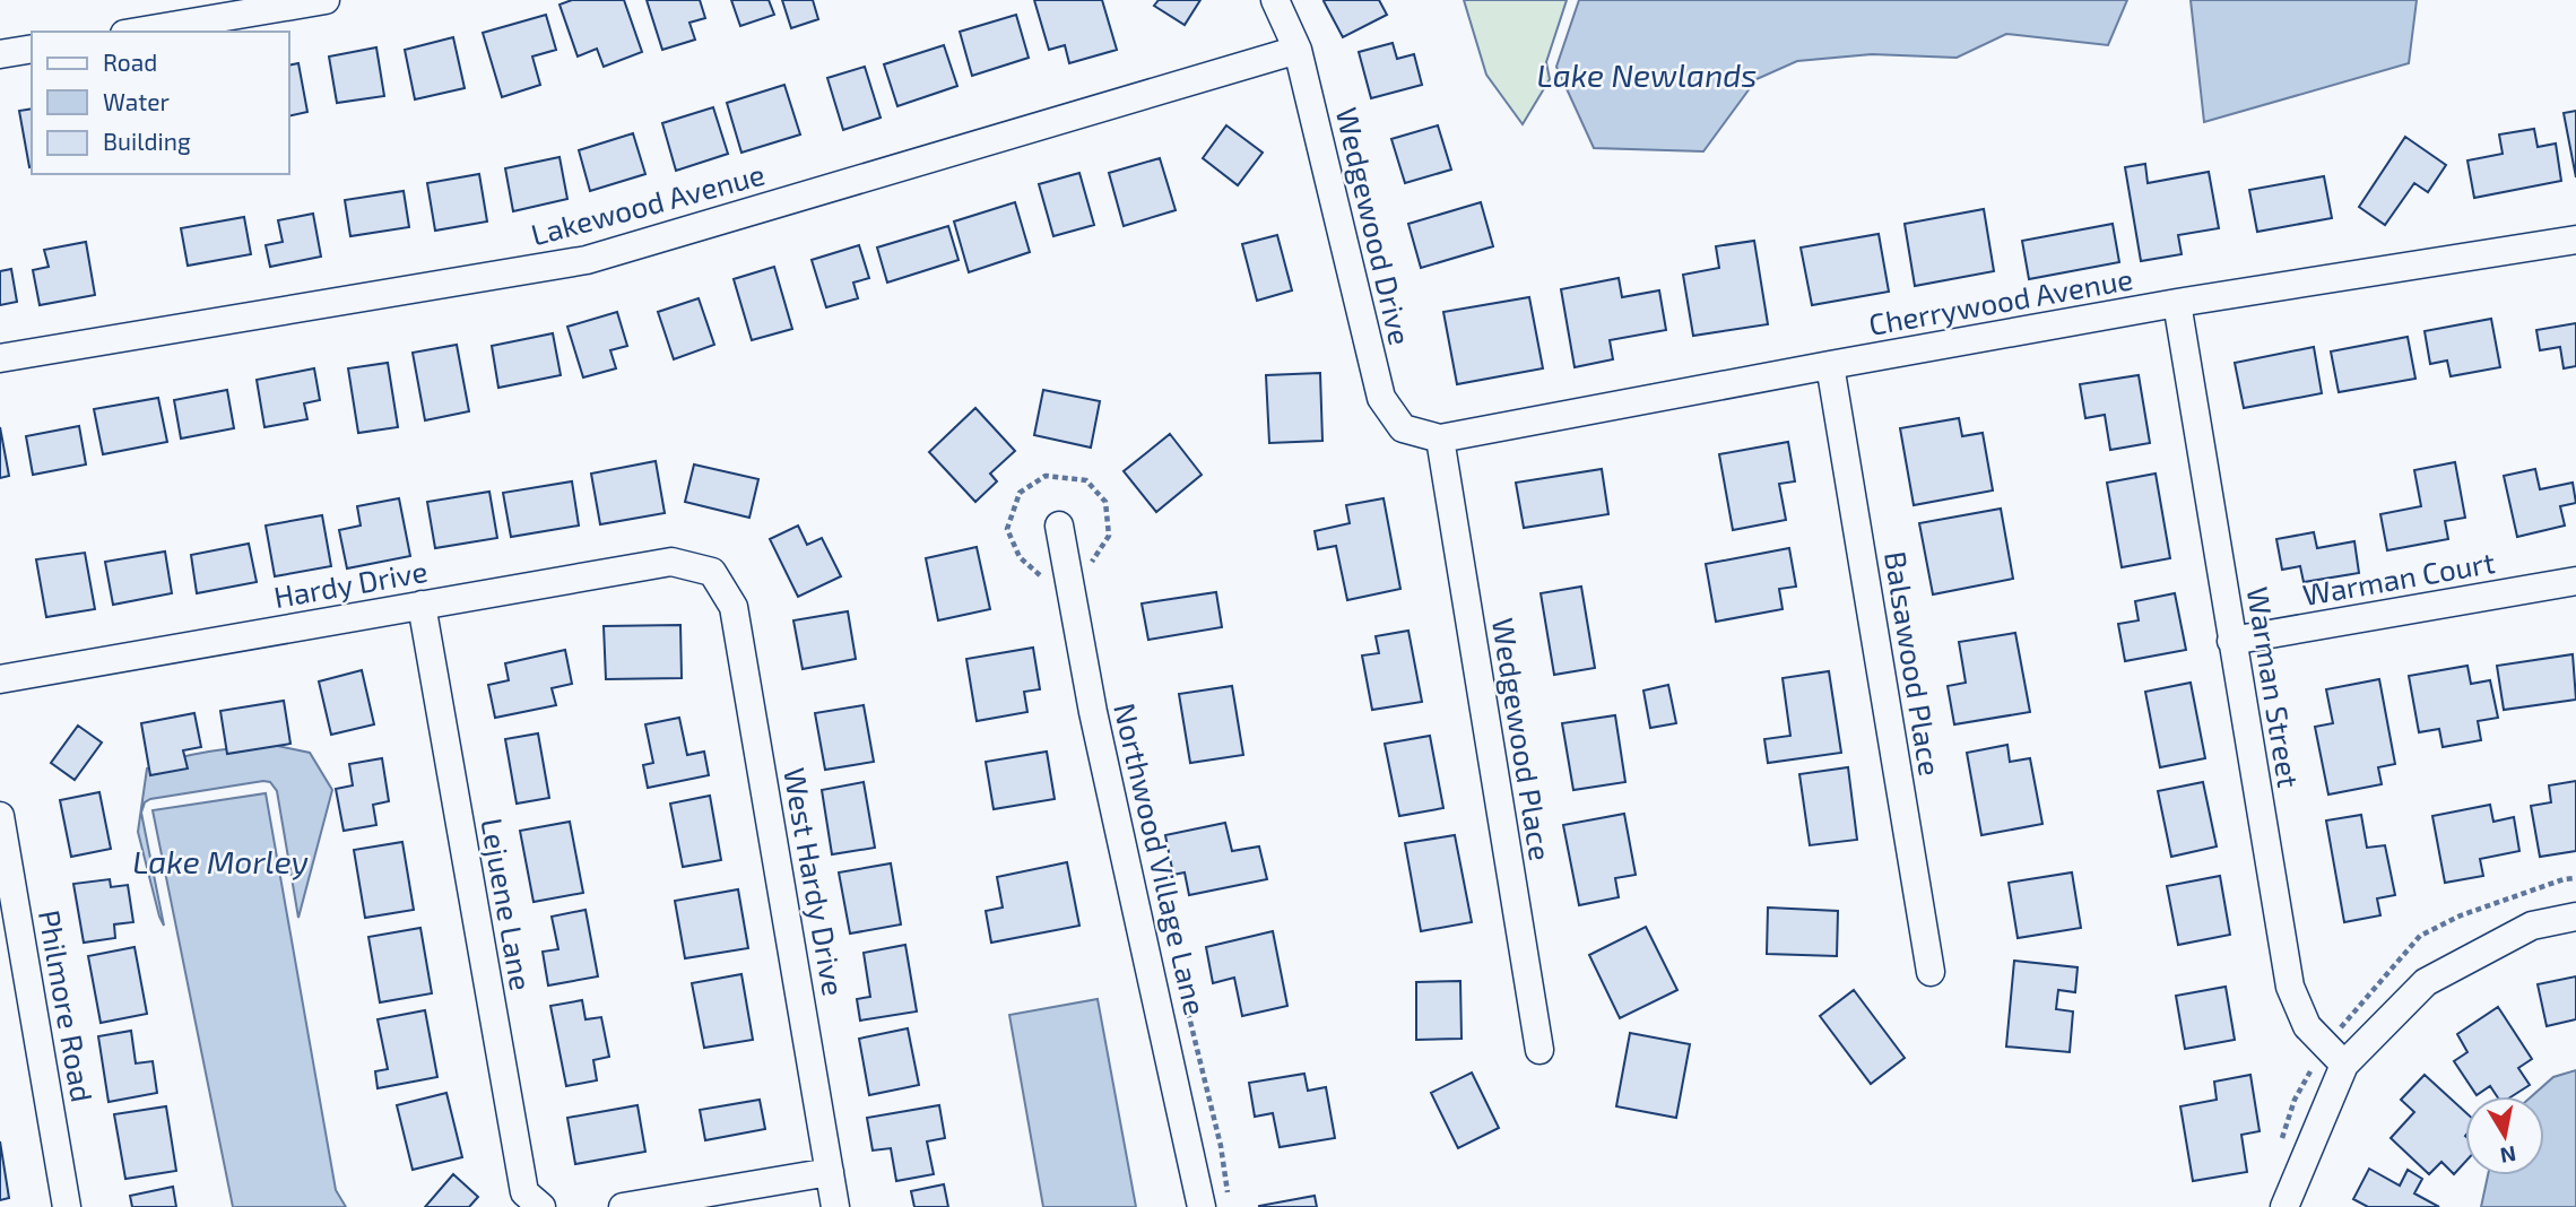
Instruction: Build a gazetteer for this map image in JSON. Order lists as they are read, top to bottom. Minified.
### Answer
{"streets":{"street":["Lakewood Avenue","Wedgewood Drive","Cherrywood Avenue","Warman Court","Hardy Drive","Balsawood Place","Warman Street","Wedgewood Place","Northwood Village Lane","West Hardy Drive","Lejuene Lane","Philmore Road"]},"crossings":[["Lakewood Avenue","Wedgewood Drive"],["Wedgewood Drive","Cherrywood Avenue"],["Wedgewood Drive","Wedgewood Place"],["Cherrywood Avenue","Balsawood Place"],["Cherrywood Avenue","Warman Street"],["Cherrywood Avenue","Wedgewood Place"],["Warman Court","Warman Street"],["Hardy Drive","West Hardy Drive"],["Hardy Drive","Lejuene Lane"]],"water":["Lake Newlands","Lake Morley"],"legend":["Road","Water","Building"],"north":"bottom"}
